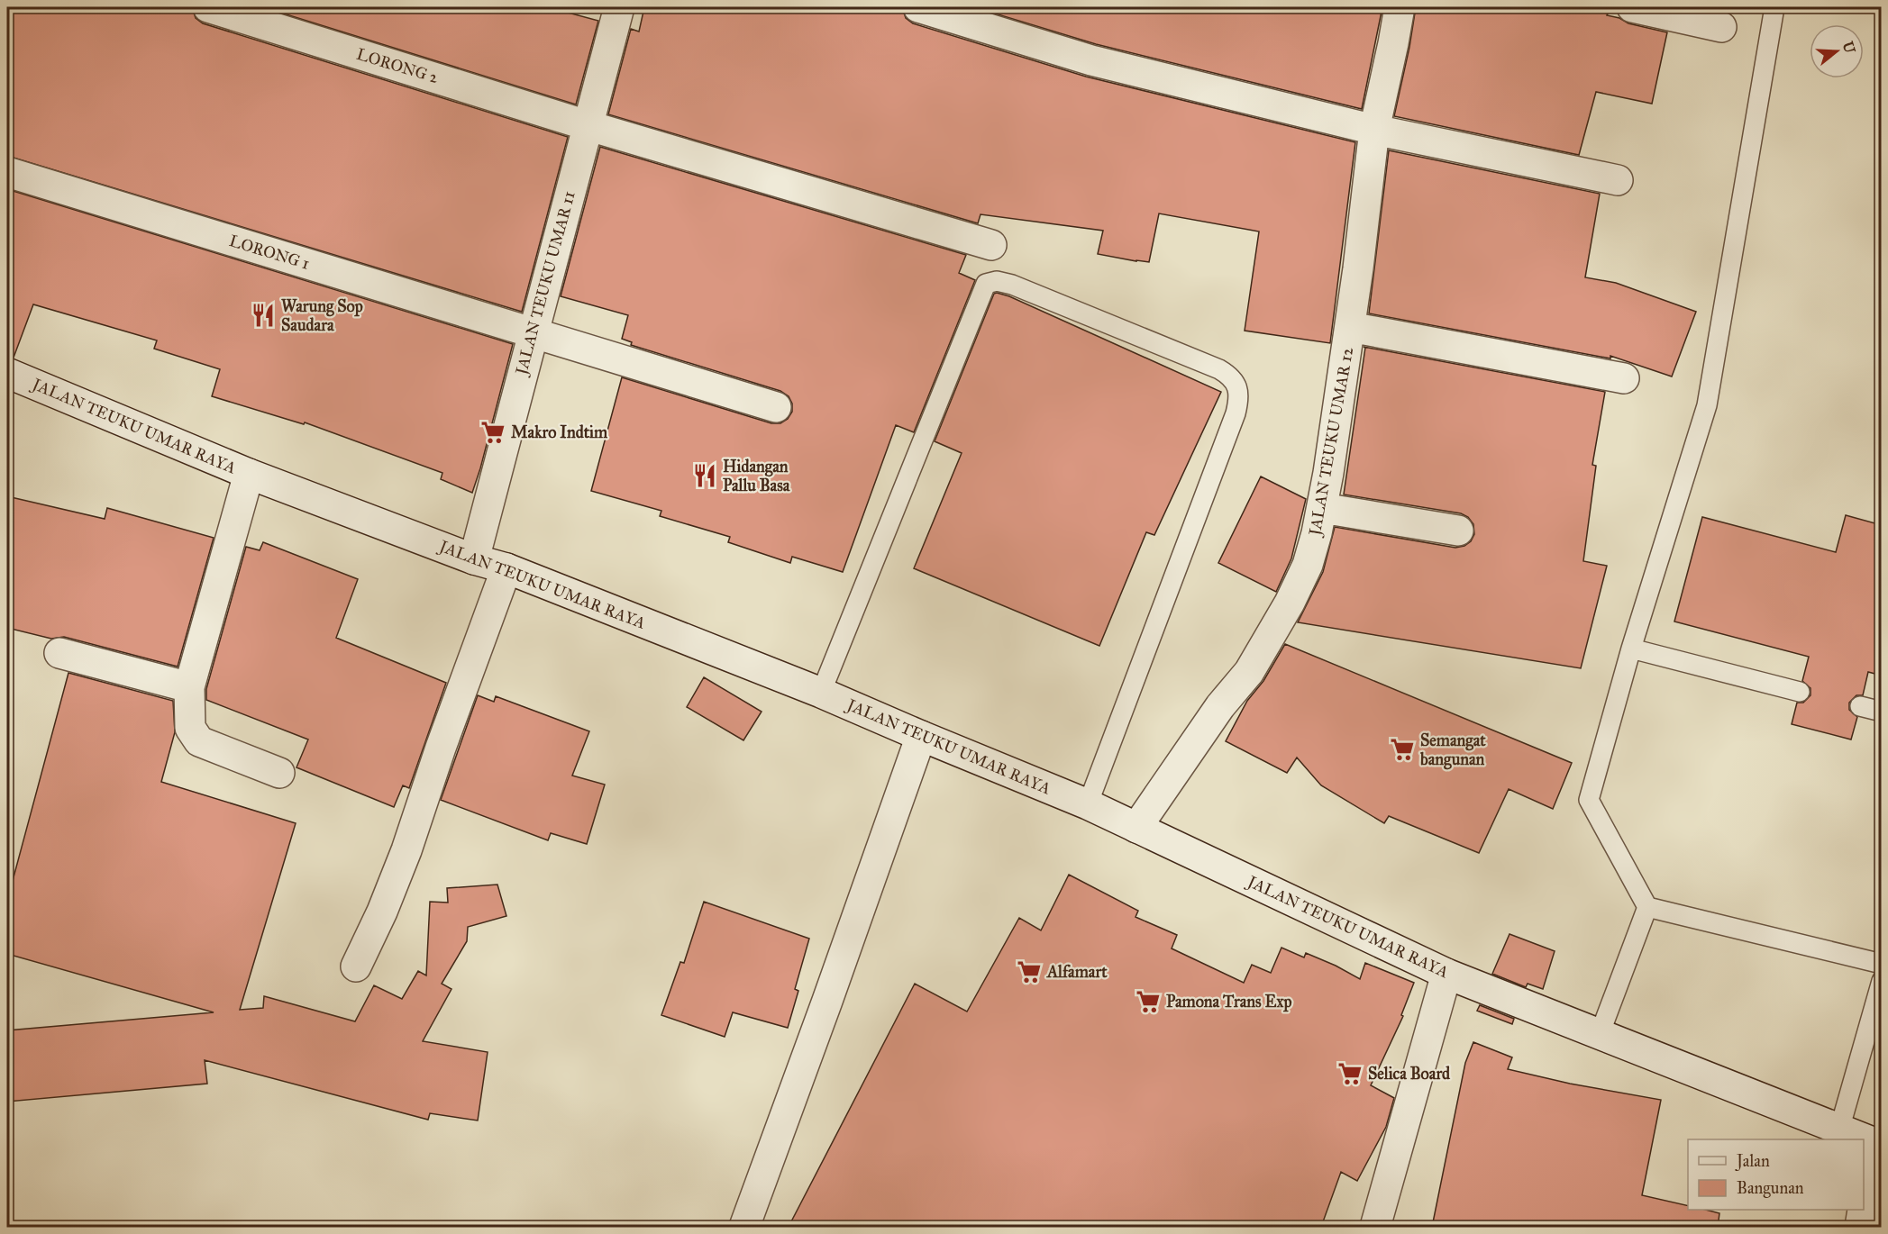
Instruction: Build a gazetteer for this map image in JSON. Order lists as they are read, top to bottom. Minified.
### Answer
{"streets":{"street":["LORONG 2","LORONG 1","JALAN TEUKU UMAR 11","JALAN TEUKU UMAR RAYA","JALAN TEUKU UMAR 12"]},"crossings":[["LORONG 2","JALAN TEUKU UMAR 11"],["LORONG 1","JALAN TEUKU UMAR 11"],["JALAN TEUKU UMAR 11","JALAN TEUKU UMAR RAYA"],["JALAN TEUKU UMAR RAYA","JALAN TEUKU UMAR 12"]],"places":{"restaurant":["Warung Sop Saudara","Hidangan Pallu Basa"],"supermarket":["Makro Indtim","Semangat bangunan","Alfamart","Pamona Trans Exp","Selica Board"]},"legend":["Jalan","Bangunan"],"north":"right"}
